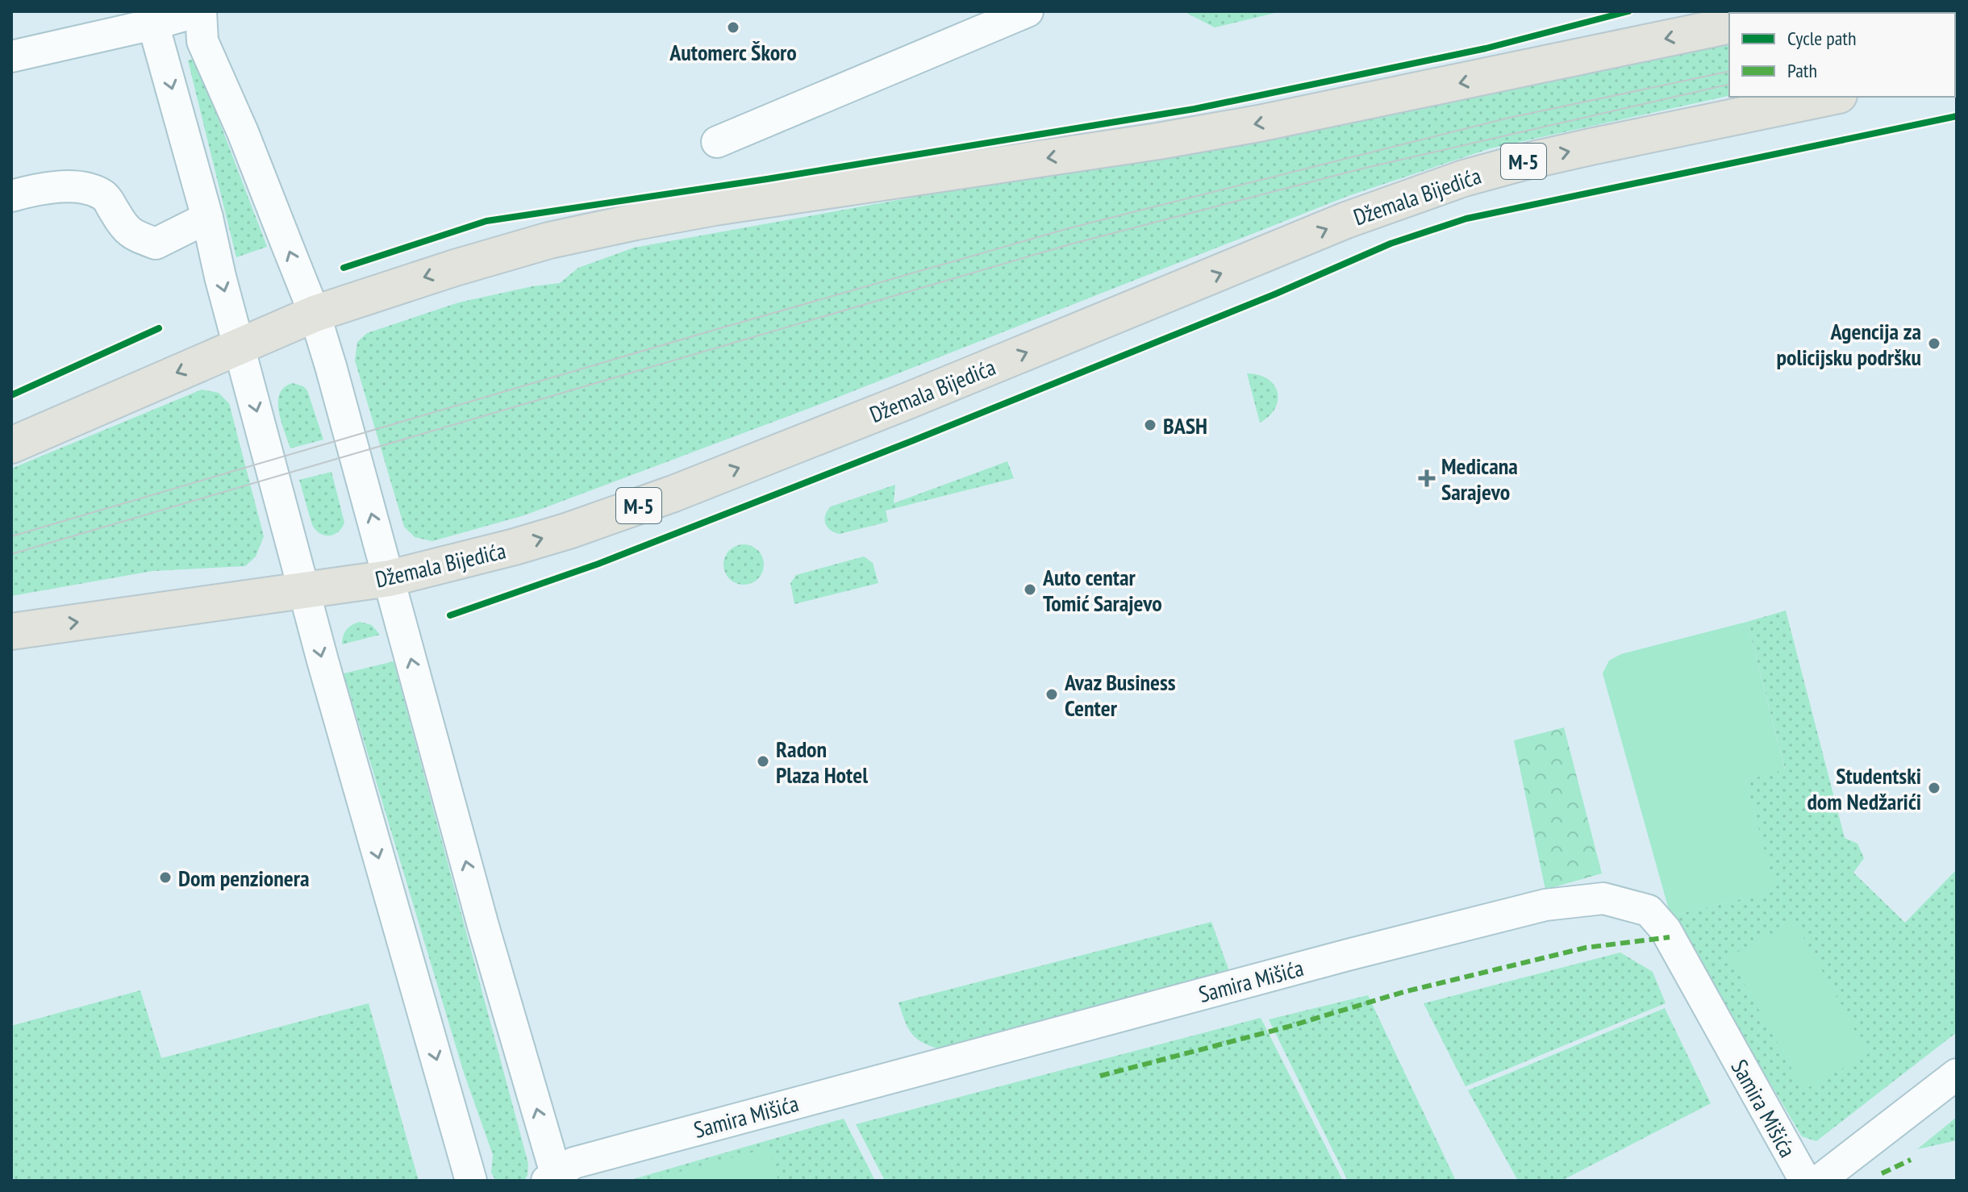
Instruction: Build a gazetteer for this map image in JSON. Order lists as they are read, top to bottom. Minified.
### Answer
{"streets":{"main road":["M-5","Džemala Bijedića"],"street":["Samira Mišića"]},"places":{"other":["Automerc Škoro","Agencija za policijsku podršku","BASH","Auto centar Tomić Sarajevo","Avaz Business Center","Radon Plaza Hotel","Studentski dom Nedžarići","Dom penzionera"],"health":["Medicana Sarajevo"]},"legend":["Cycle path","Path"]}
